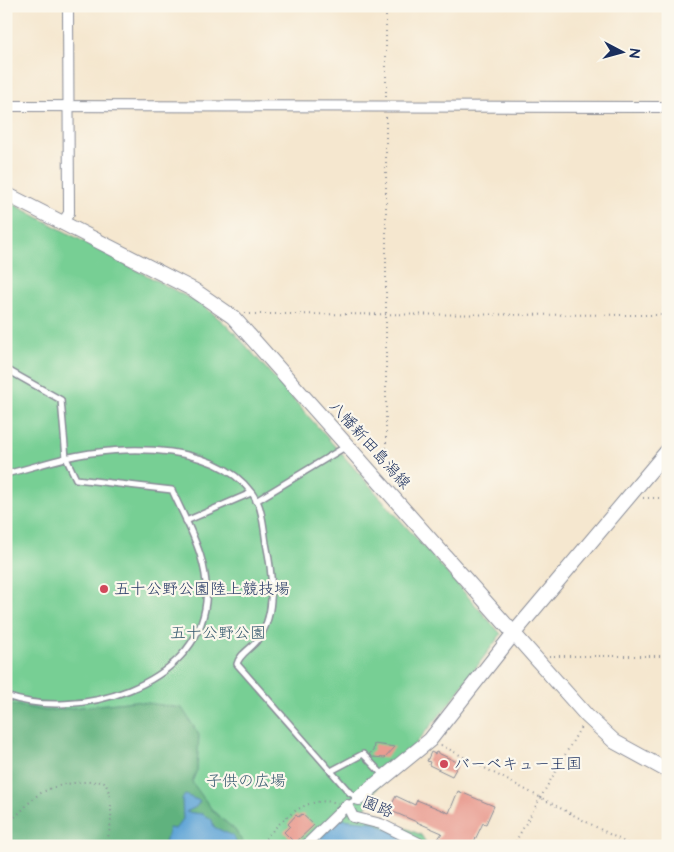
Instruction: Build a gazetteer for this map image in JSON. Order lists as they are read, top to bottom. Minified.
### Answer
{"streets":{"main road":["八幡新田島潟線"],"street":["園路"]},"parks":["五十公野公園","子供の広場"],"places":["五十公野公園陸上競技場","バーベキュー王国"],"north":"right"}
